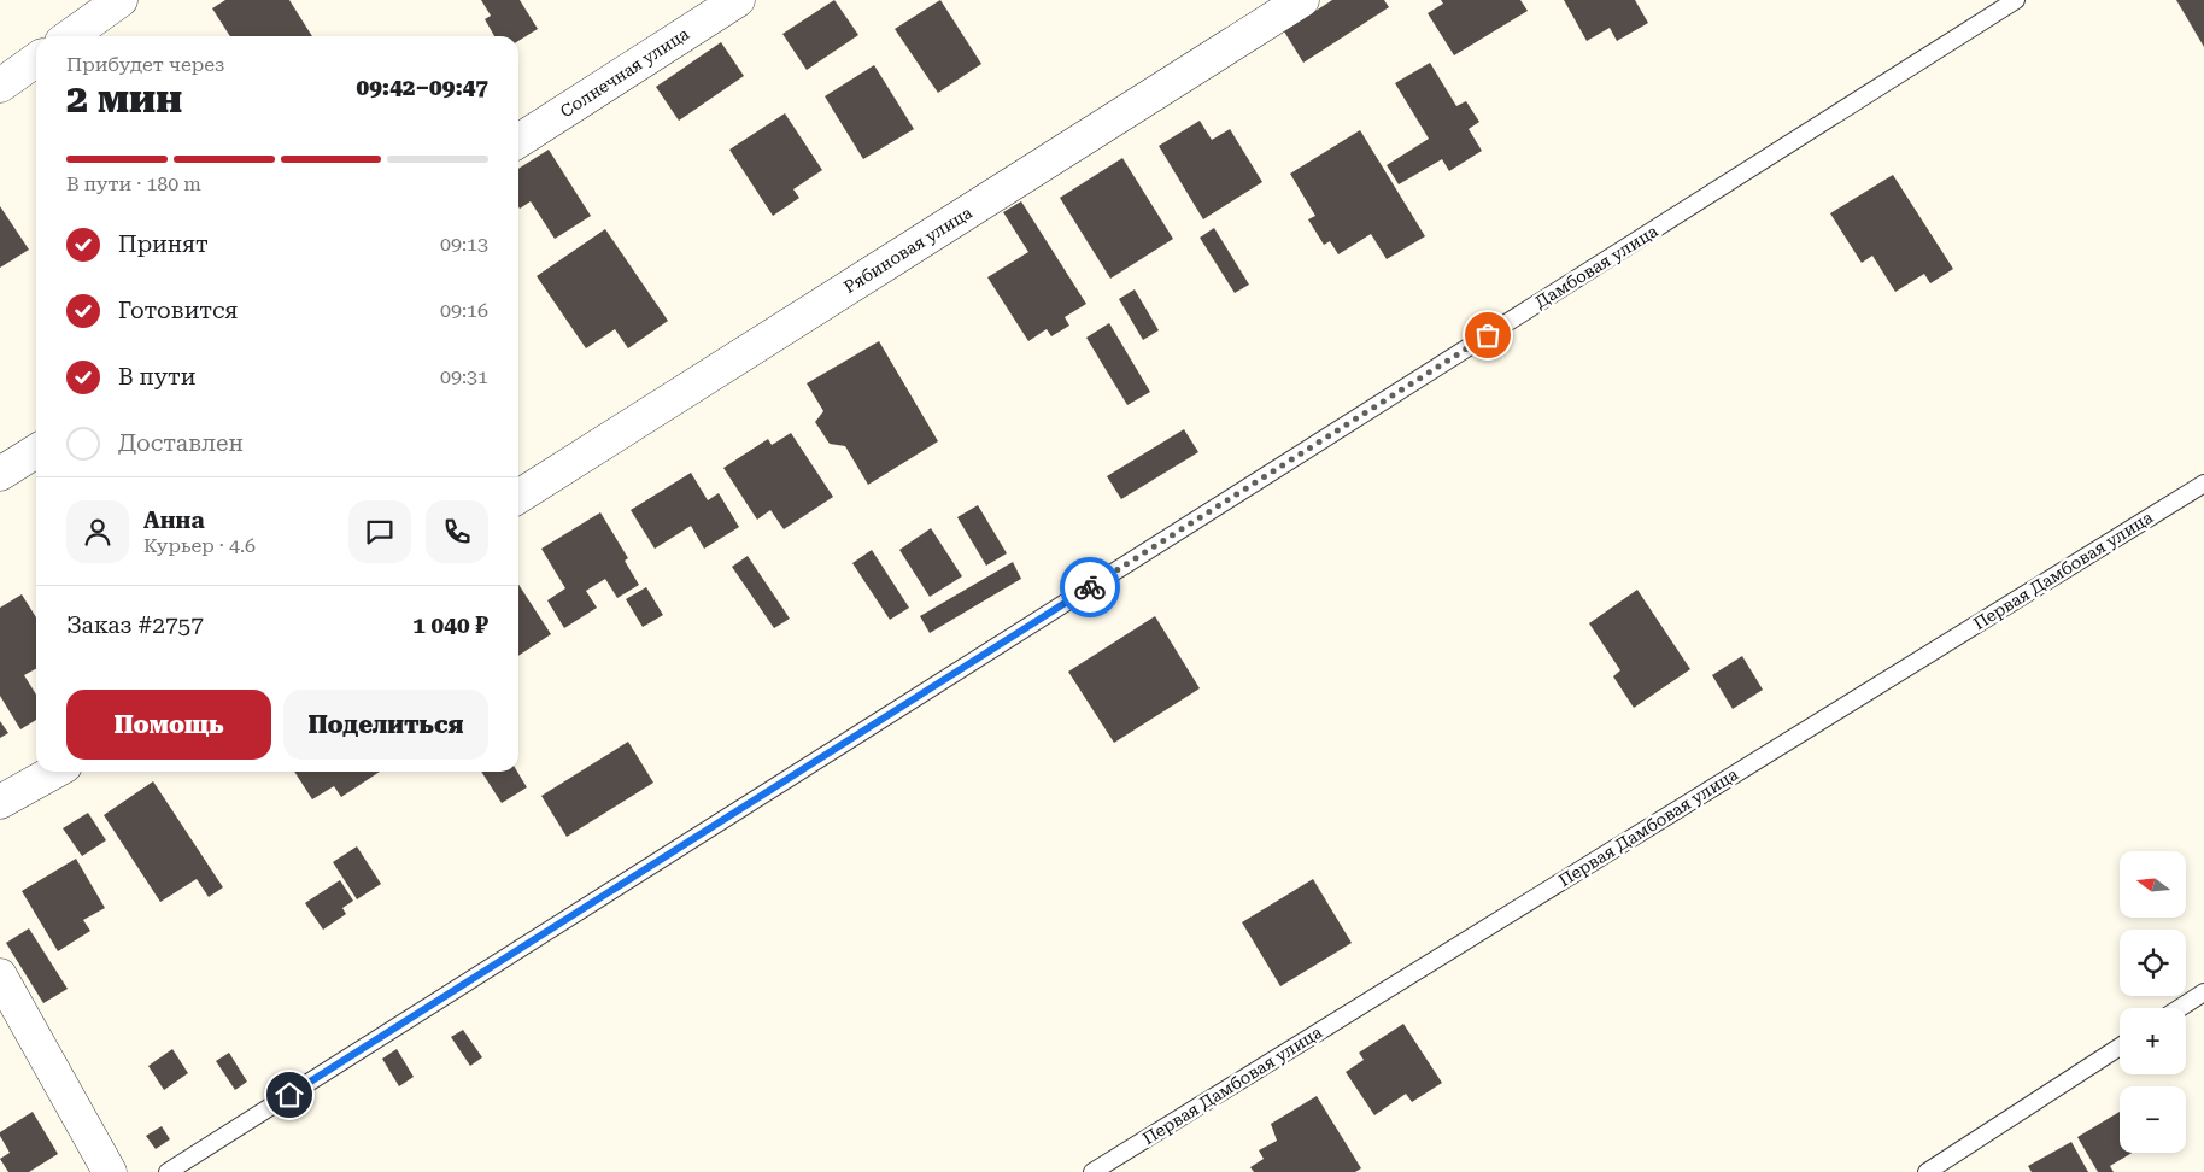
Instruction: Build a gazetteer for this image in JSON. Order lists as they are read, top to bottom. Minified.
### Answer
{"streets":{"street":["Солнечная улица","Рябиновая улица"],"lane":["Дамбовая улица","Первая Дамбовая улица"]},"north":"left","page":{"heading":["2 мин","Прибудет через","09:42–09:47"],"panel":["Анна","Курьер · 4.6","Заказ #2757","1 040 ₽"],"bar":"В пути · 180 m","list":[["Принят","09:13"],["Готовится","09:16"],["В пути","09:31"],"Доставлен"],"buttons":["Помощь","Поделиться"],"map_buttons":["+","−"]}}
